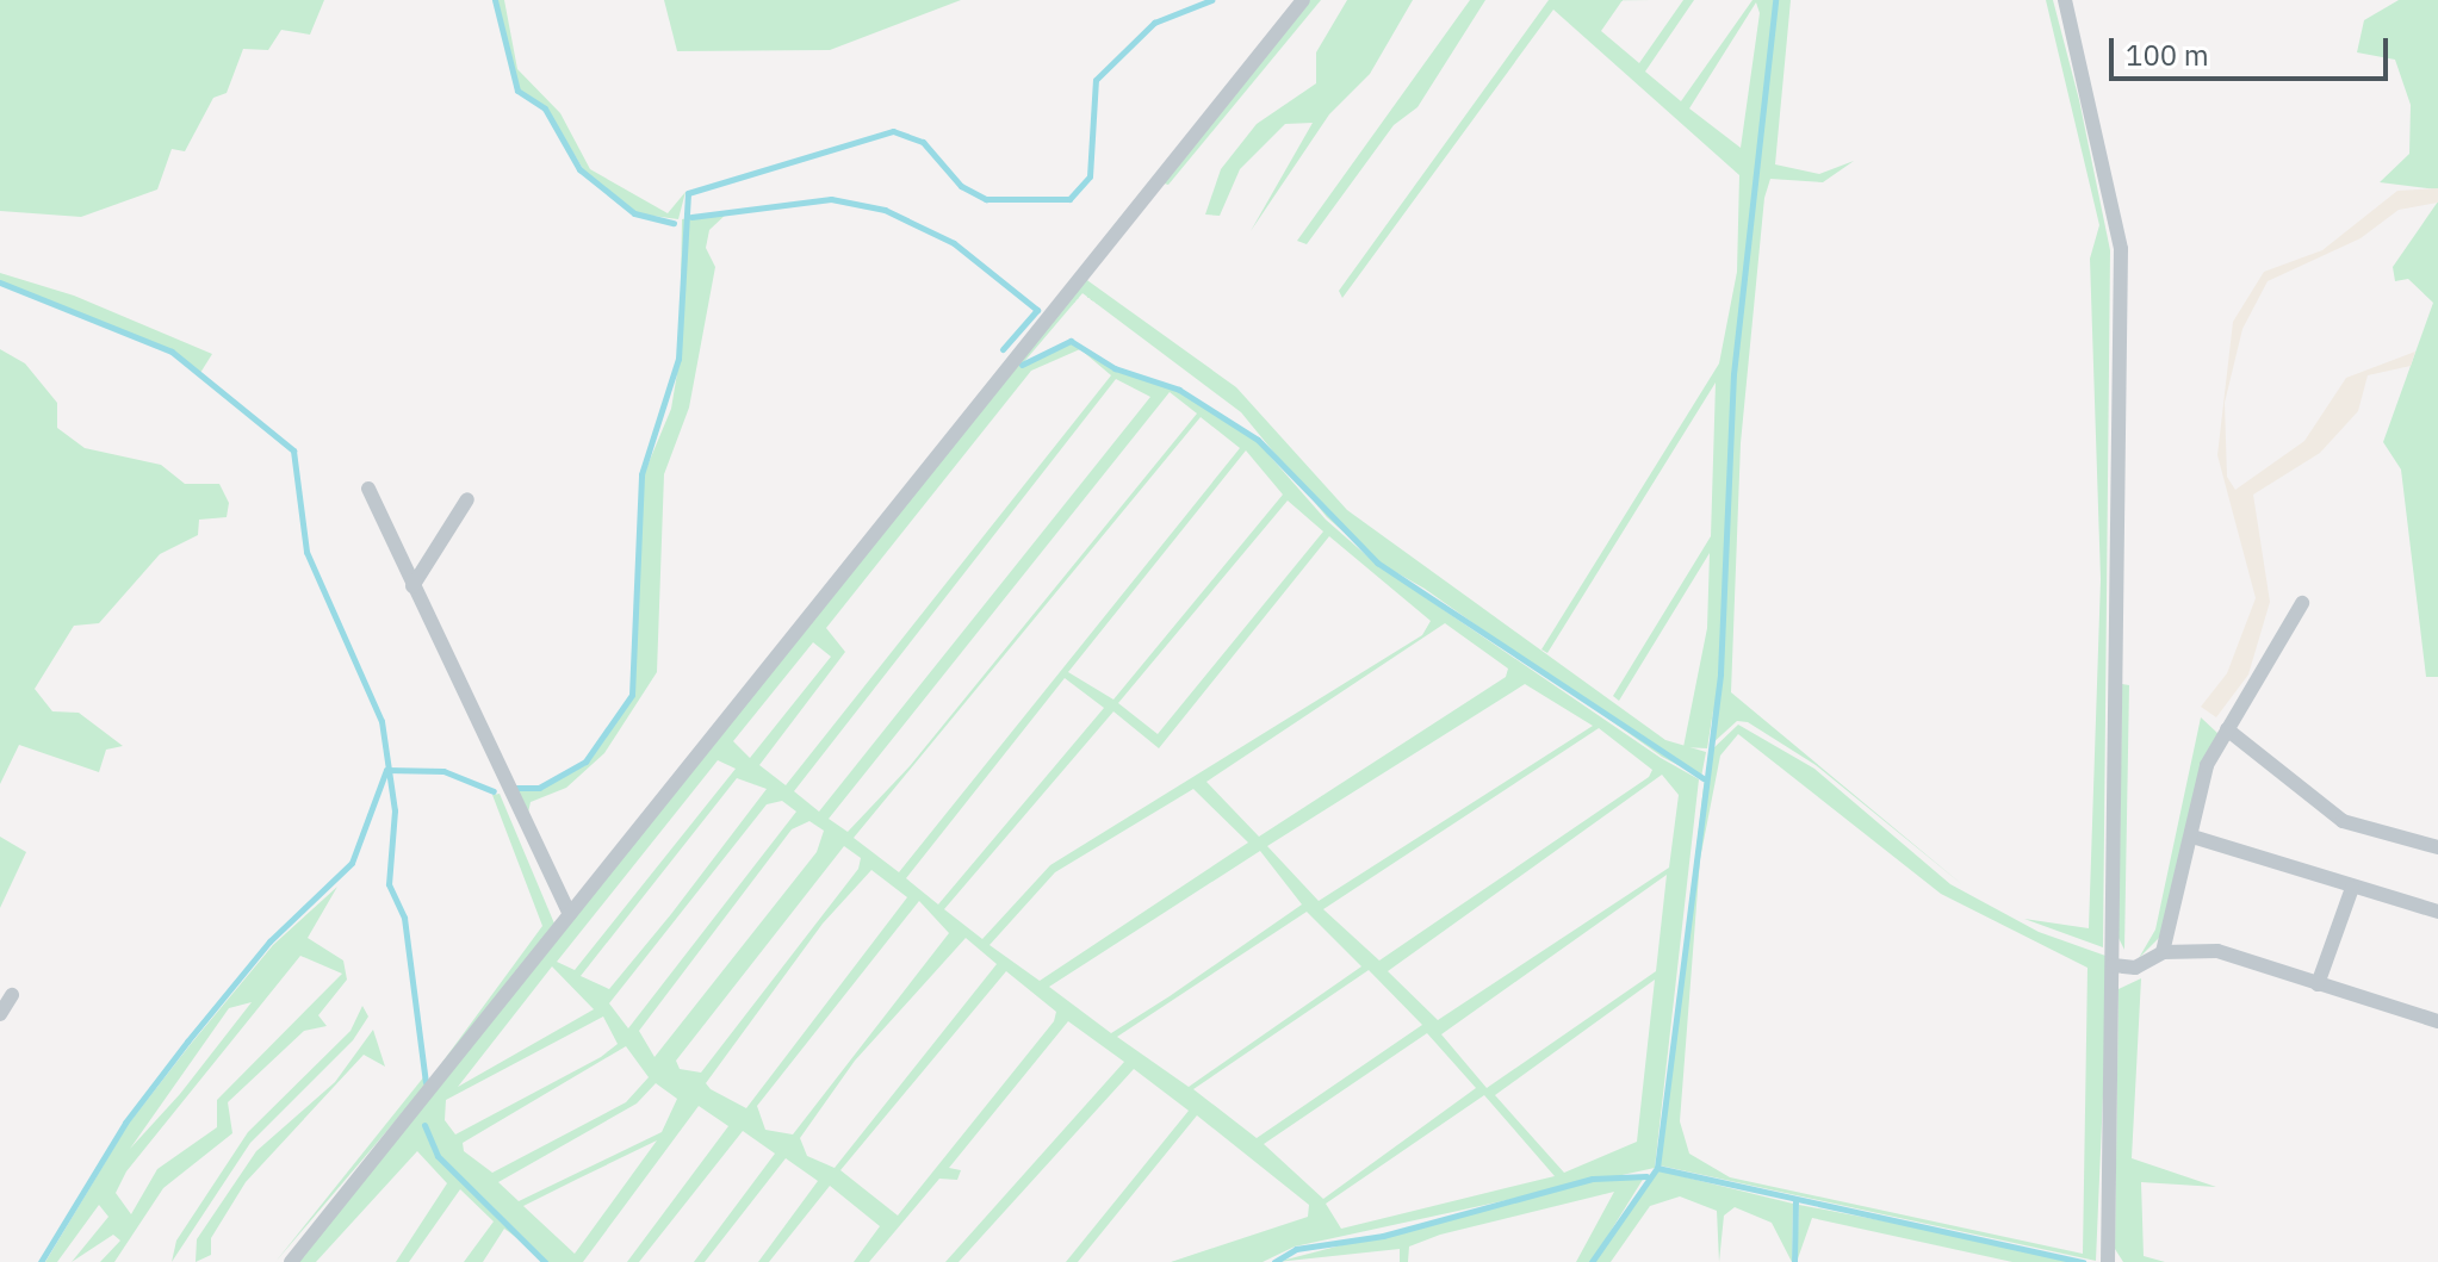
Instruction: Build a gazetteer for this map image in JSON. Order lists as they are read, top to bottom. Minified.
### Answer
{"scale_bar":"100 m"}
